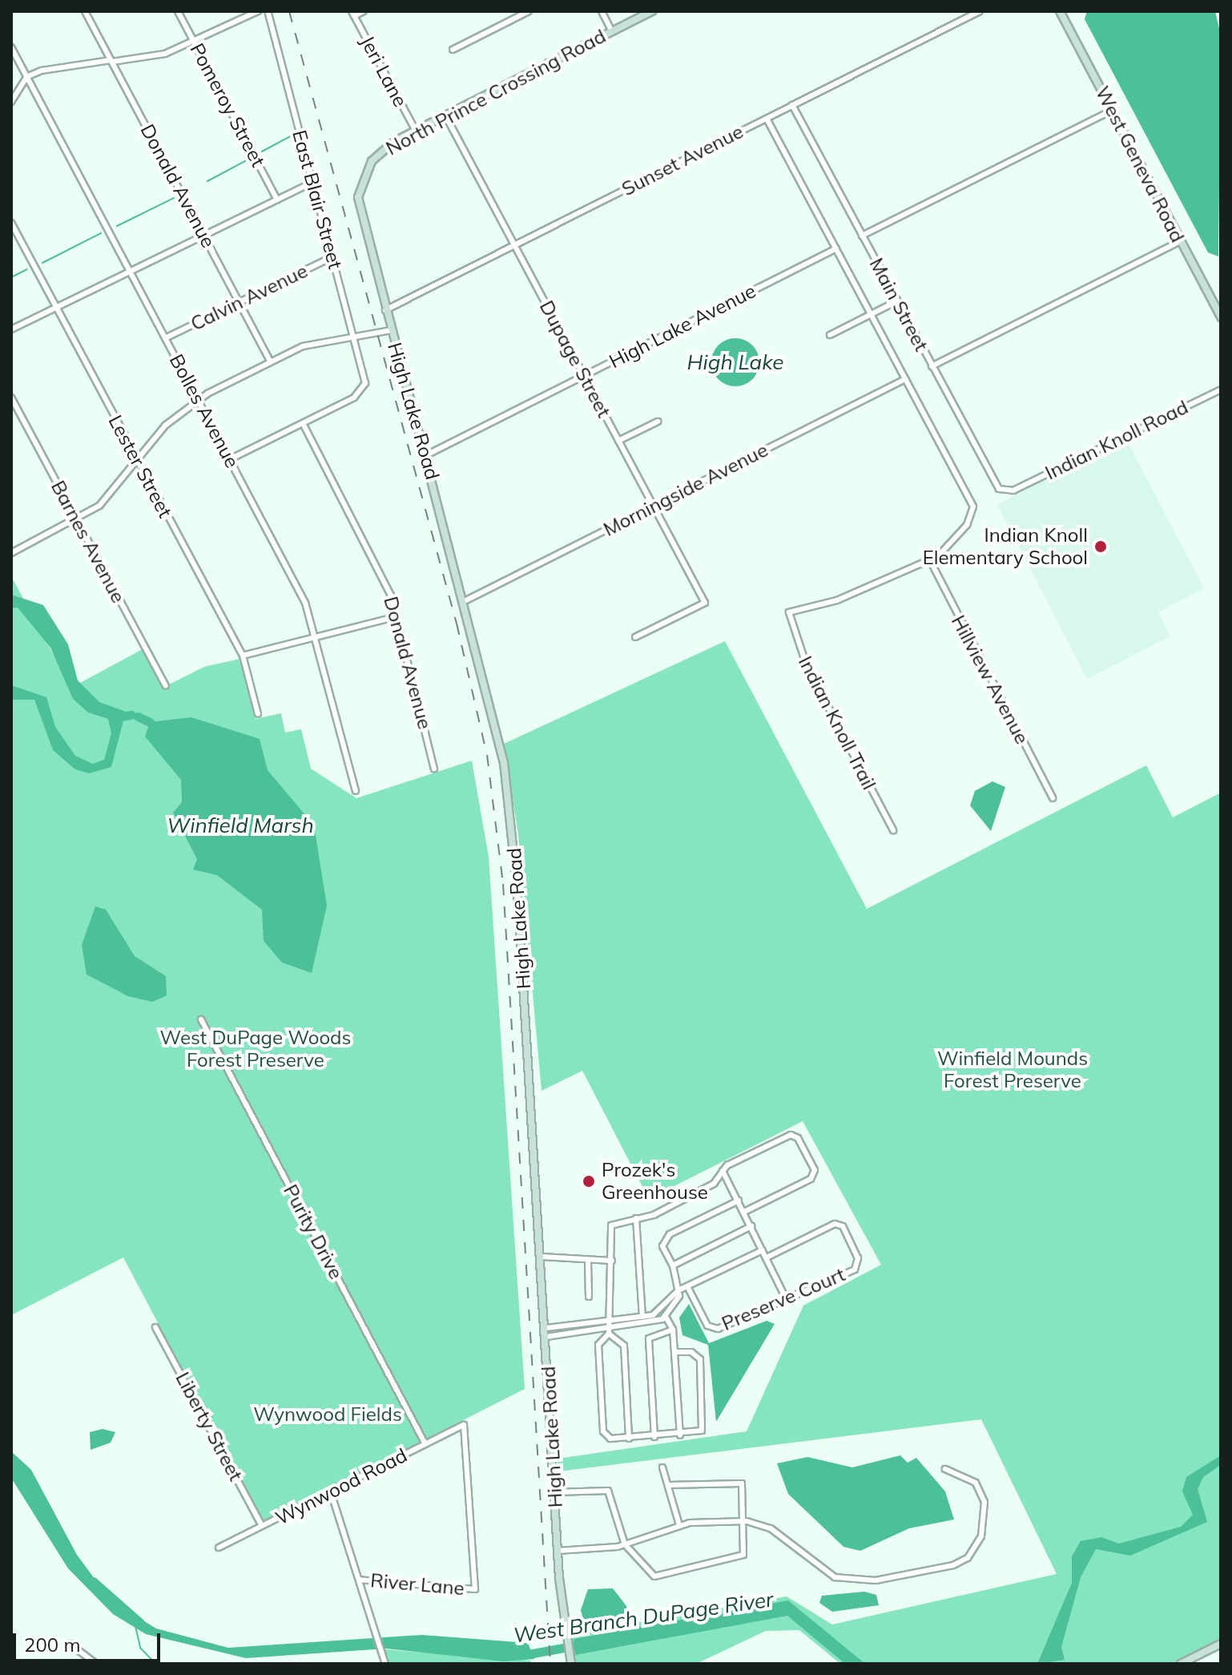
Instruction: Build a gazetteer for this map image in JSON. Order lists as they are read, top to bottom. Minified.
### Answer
{"streets":{"street":["Jeri Lane","North Prince Crossing Road","Pomeroy Street","Sunset Avenue","West Geneva Road","Donald Avenue","East Blair Street","Calvin Avenue","Main Street","High Lake Avenue","Dupage Street","Bolles Avenue","High Lake Road","Indian Knoll Road","Lester Street","Morningside Avenue","Barnes Avenue","Hillview Avenue","Indian Knoll Trail","Purity Drive","Preserve Court","Liberty Street","Wynwood Road","River Lane"]},"crossings":[["Jeri Lane","North Prince Crossing Road"],["North Prince Crossing Road","Dupage Street"],["North Prince Crossing Road","High Lake Road"],["Sunset Avenue","Main Street"],["Sunset Avenue","Dupage Street"],["Sunset Avenue","High Lake Road"],["Donald Avenue","East Blair Street"],["Donald Avenue","Calvin Avenue"],["East Blair Street","Calvin Avenue"],["Calvin Avenue","Bolles Avenue"],["Main Street","High Lake Avenue"],["Main Street","Indian Knoll Road"],["Main Street","Morningside Avenue"],["Main Street","Hillview Avenue"],["Main Street","Indian Knoll Trail"],["High Lake Avenue","Dupage Street"],["High Lake Avenue","High Lake Road"],["Dupage Street","Morningside Avenue"],["High Lake Road","Morningside Avenue"],["Hillview Avenue","Indian Knoll Trail"],["Purity Drive","Wynwood Road"],["Liberty Street","Wynwood Road"],["Wynwood Road","River Lane"]],"water":["High Lake","Winfield Marsh","West Branch DuPage River"],"parks":["West DuPage Woods Forest Preserve","Winfield Mounds Forest Preserve","Wynwood Fields"],"places":["Indian Knoll Elementary School","Prozek's Greenhouse"],"scale_bar":"200 m"}
